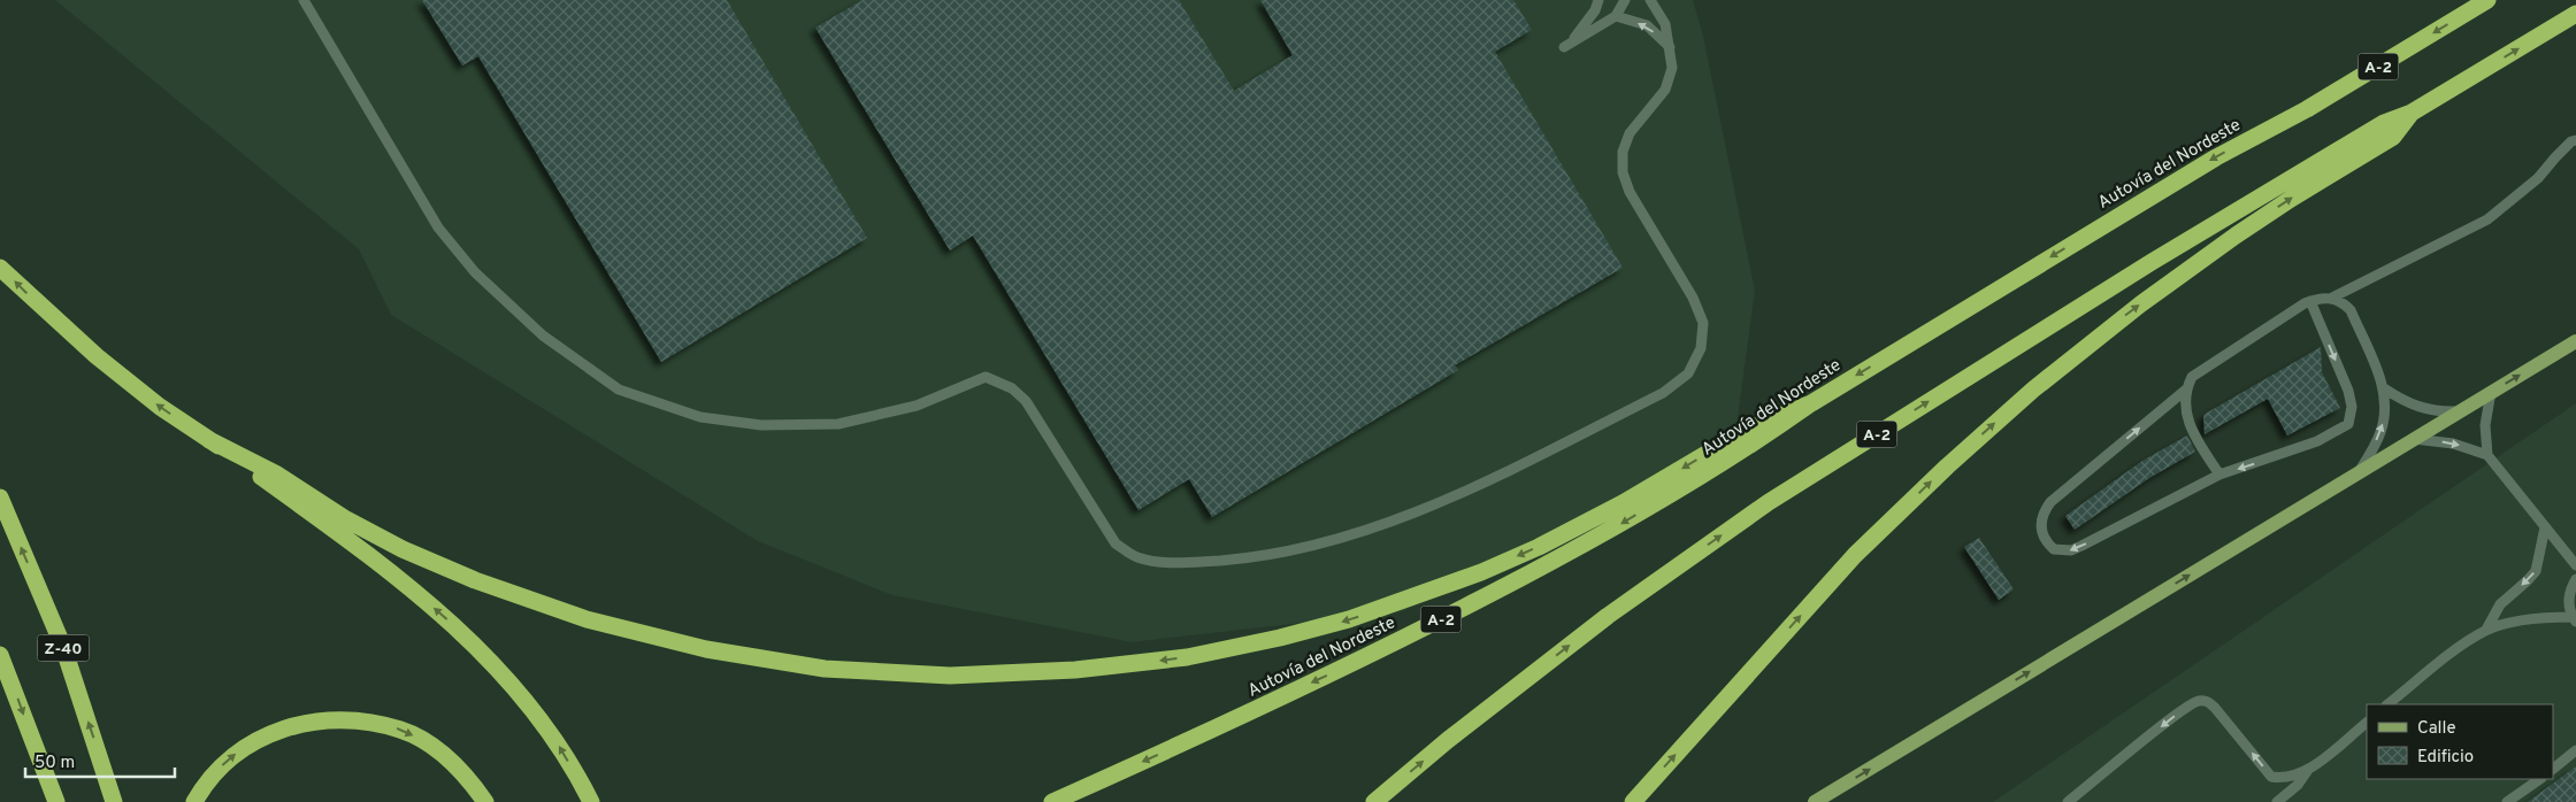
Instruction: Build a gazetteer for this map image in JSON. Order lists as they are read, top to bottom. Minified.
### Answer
{"streets":{"highway":["A-2","Autovía del Nordeste","Z-40"]},"legend":["Calle","Edificio"],"scale_bar":"50 m"}
